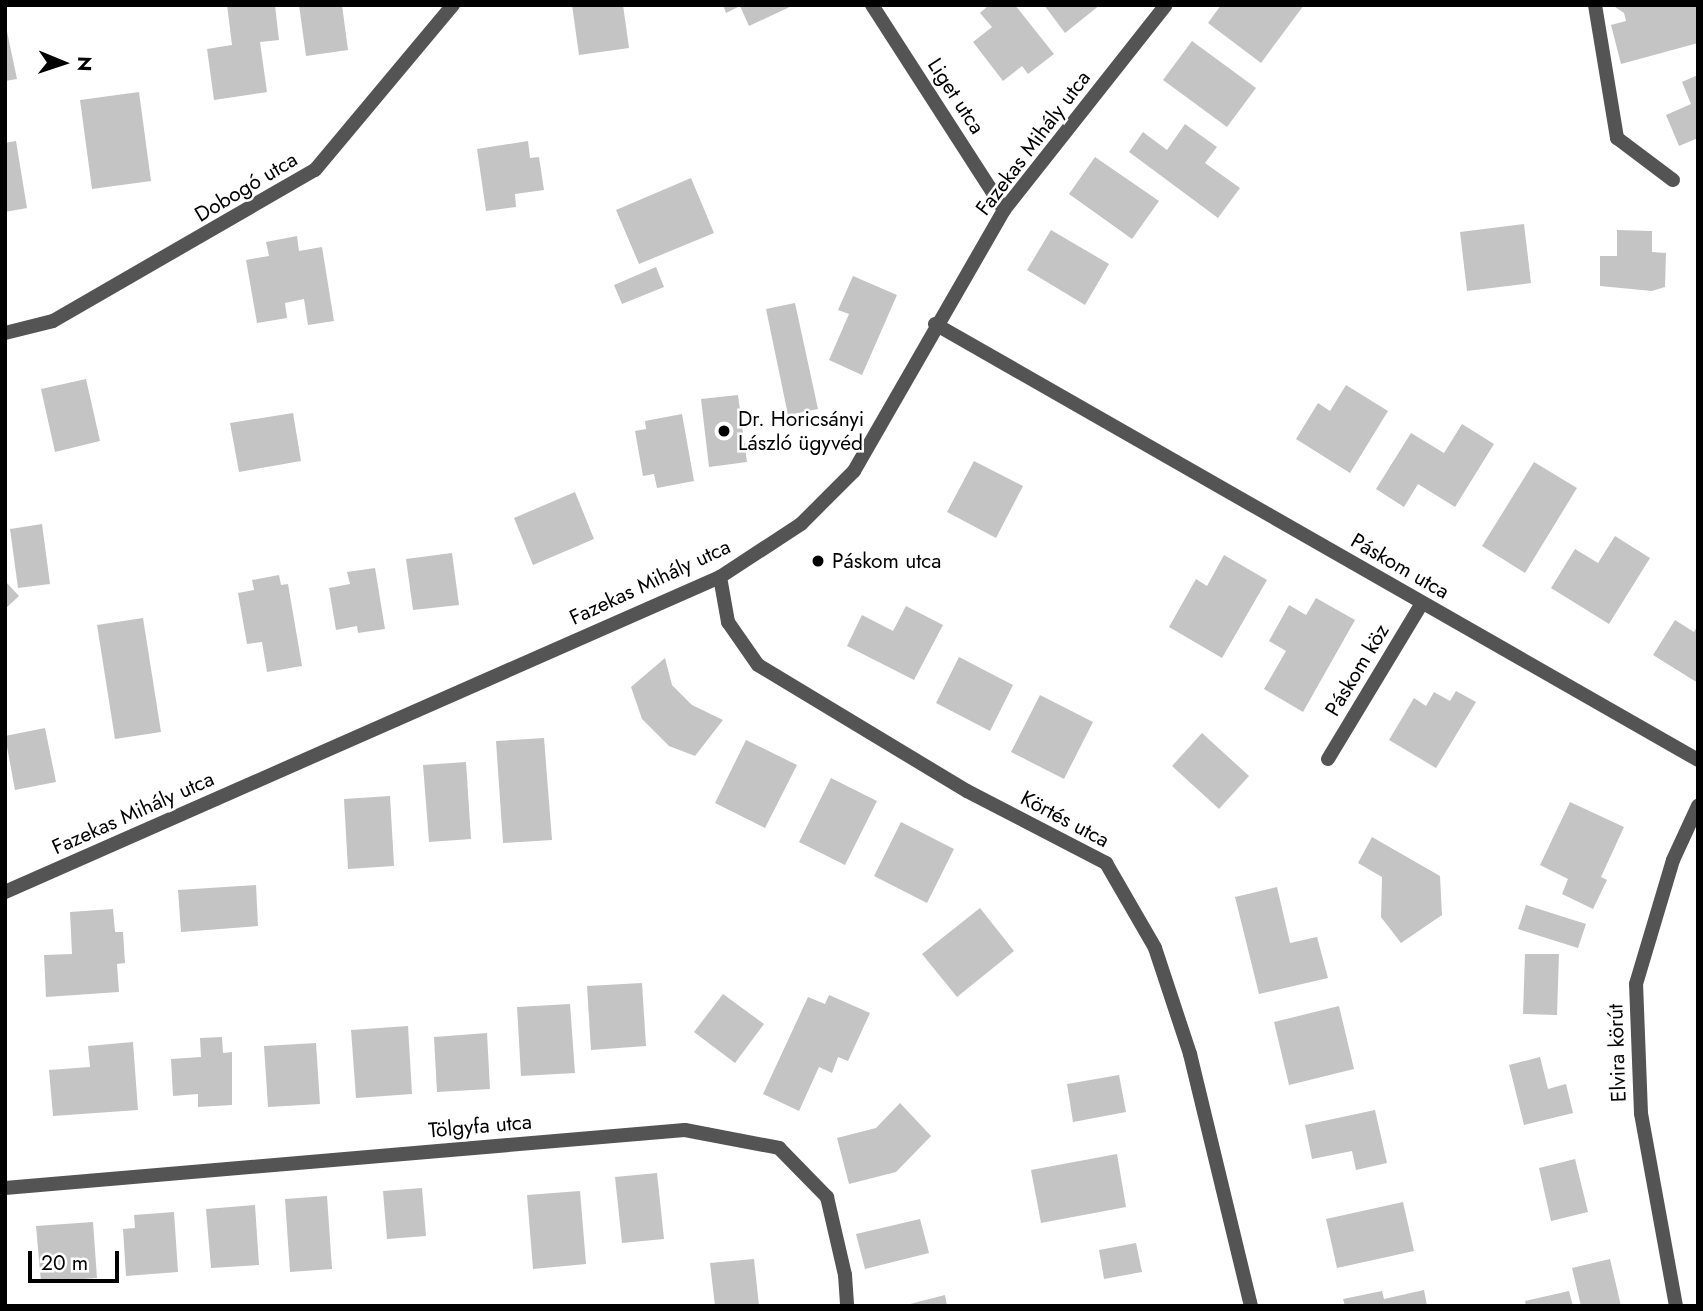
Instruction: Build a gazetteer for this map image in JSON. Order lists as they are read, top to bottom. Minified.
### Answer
{"streets":{"street":["Liget utca","Fazekas Mihály utca","Dobogó utca","Páskom utca","Páskom köz","Körtés utca","Elvira körút","Tölgyfa utca"]},"crossings":[["Liget utca","Fazekas Mihály utca"],["Fazekas Mihály utca","Páskom utca"],["Fazekas Mihály utca","Körtés utca"],["Páskom utca","Páskom köz"]],"places":["Dr. Horicsányi László ügyvéd","Páskom utca"],"scale_bar":"20 m","north":"right"}
